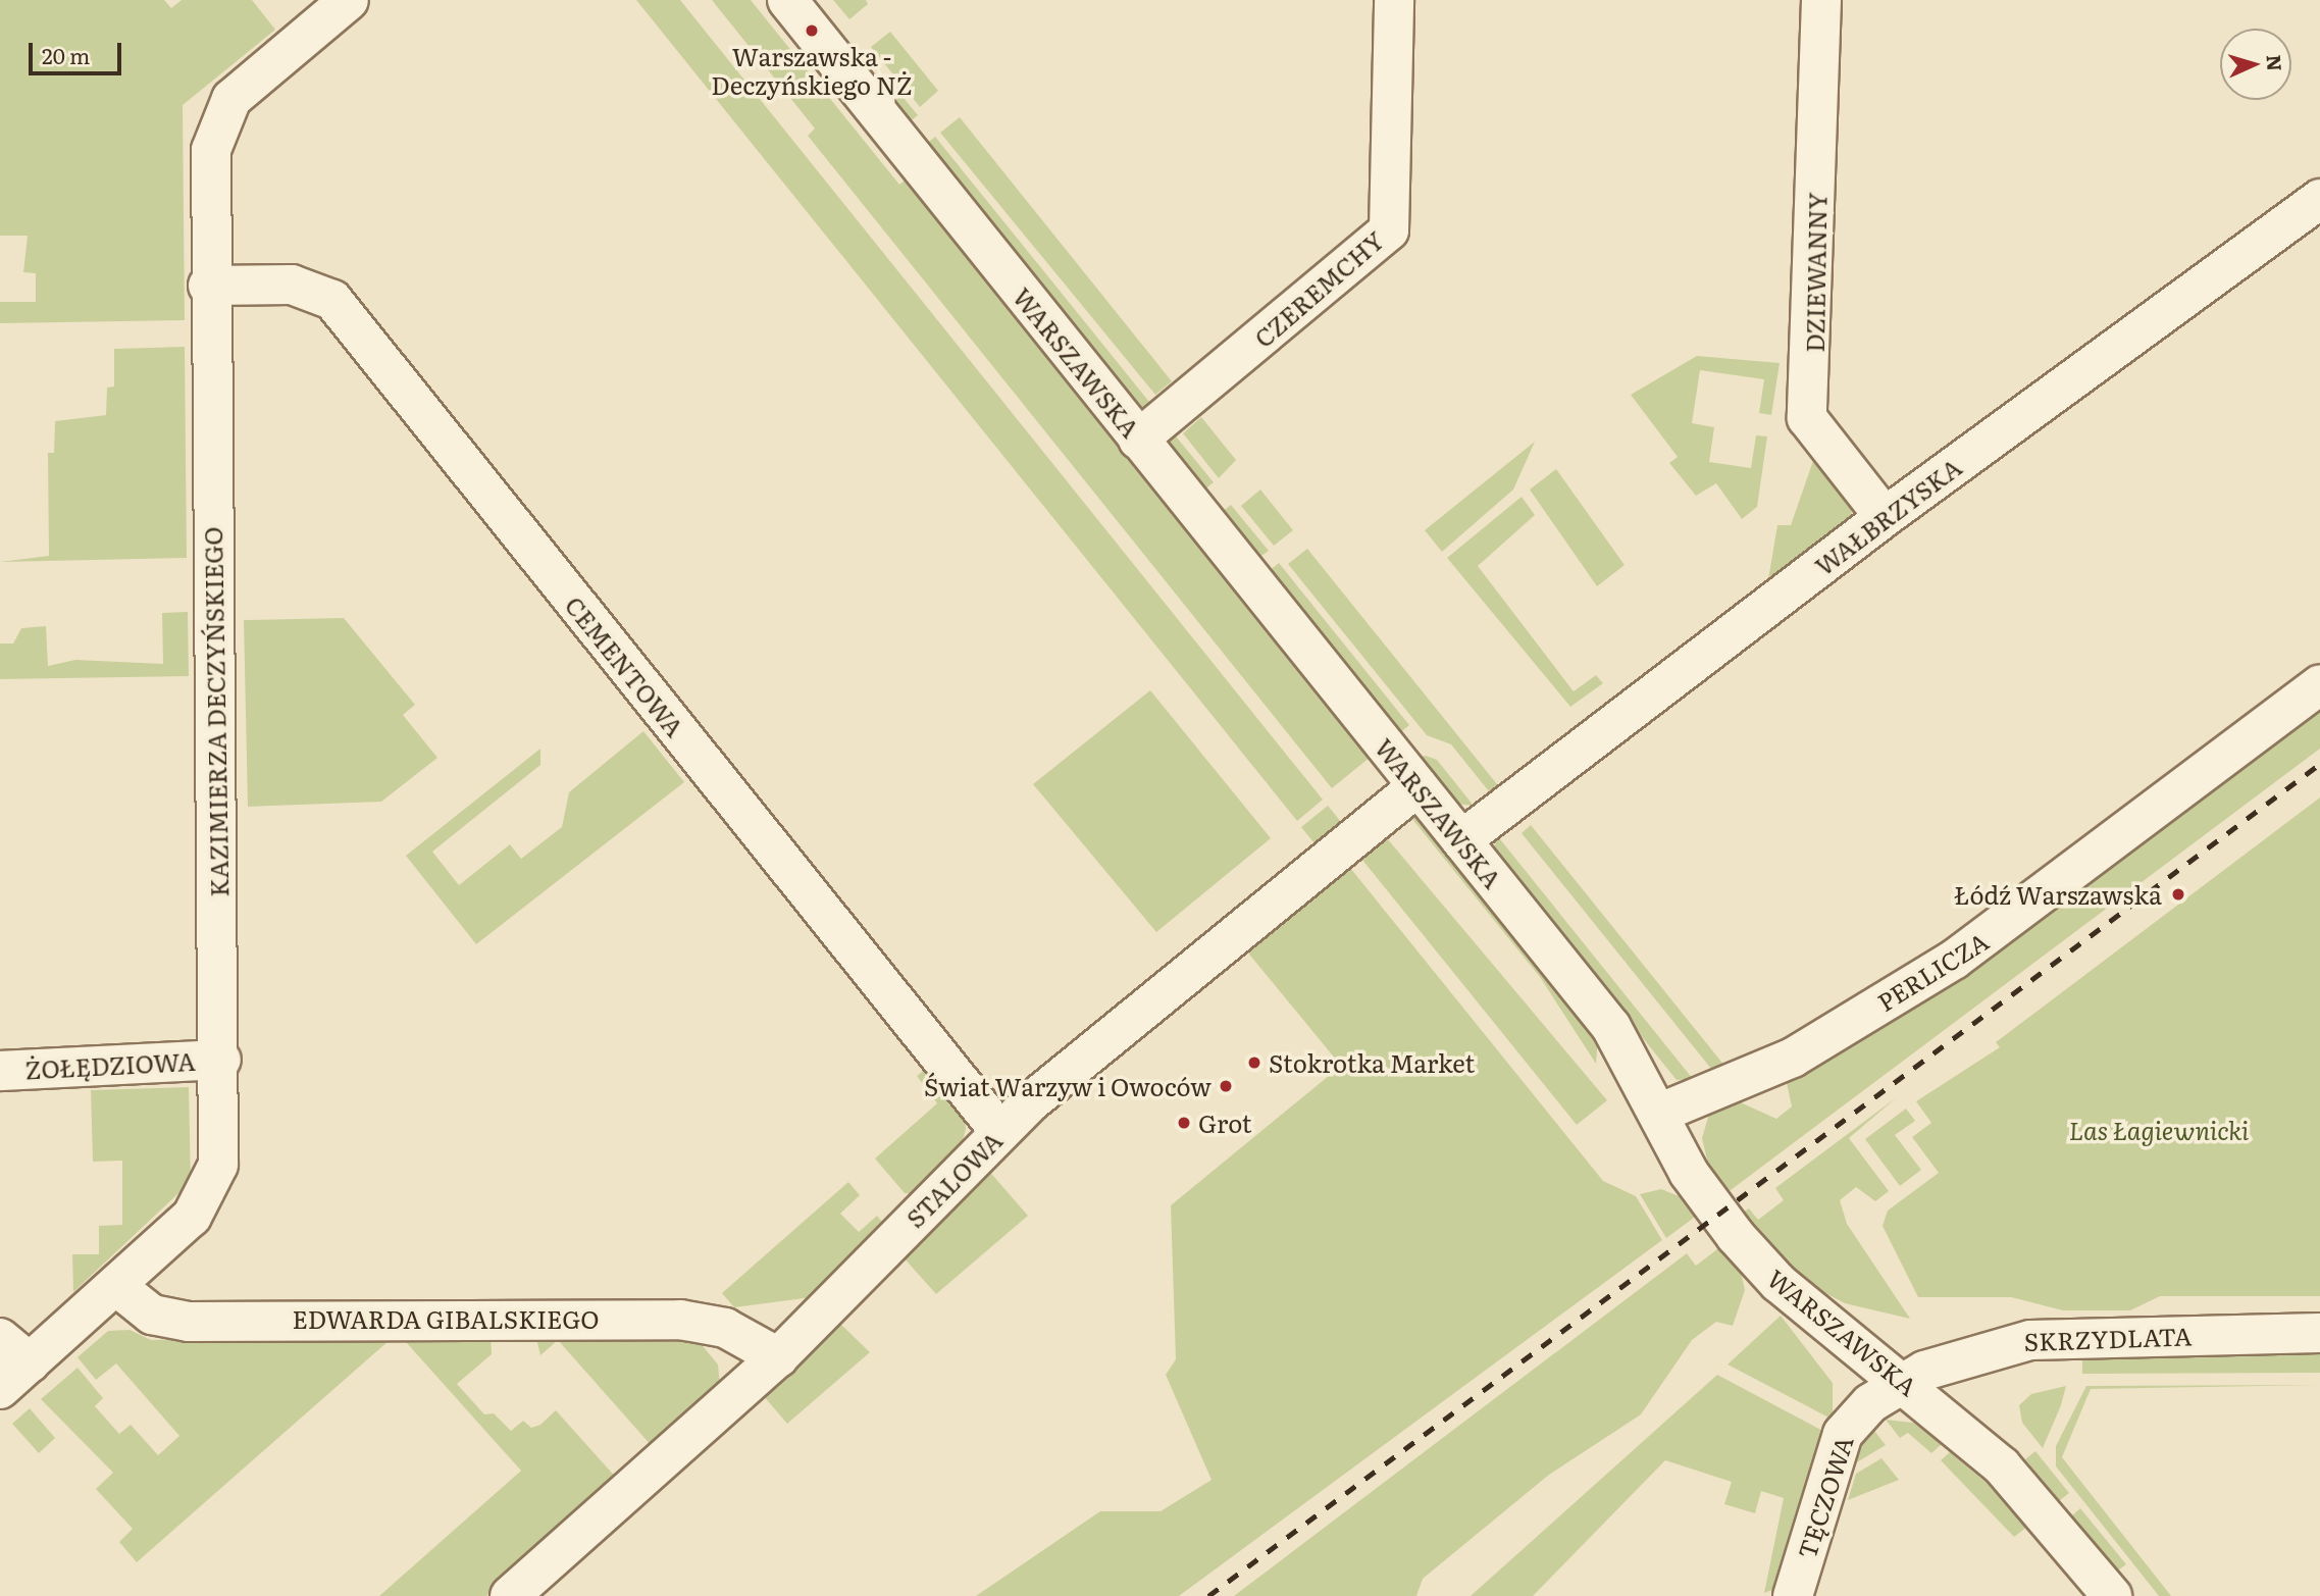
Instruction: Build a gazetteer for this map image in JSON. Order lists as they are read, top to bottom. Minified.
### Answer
{"streets":{"street":["DZIEWANNY","CZEREMCHY","WARSZAWSKA","WAŁBRZYSKA","CEMENTOWA","KAZIMIERZA DECZYŃSKIEGO","PERLICZA","ŻOŁĘDZIOWA","STALOWA","EDWARDA GIBALSKIEGO","SKRZYDLATA","TĘCZOWA"]},"crossings":[["DZIEWANNY","WAŁBRZYSKA"],["CZEREMCHY","WARSZAWSKA"],["WARSZAWSKA","WAŁBRZYSKA"],["WARSZAWSKA","PERLICZA"],["WARSZAWSKA","STALOWA"],["WARSZAWSKA","SKRZYDLATA"],["WARSZAWSKA","TĘCZOWA"],["CEMENTOWA","KAZIMIERZA DECZYŃSKIEGO"],["CEMENTOWA","STALOWA"],["KAZIMIERZA DECZYŃSKIEGO","ŻOŁĘDZIOWA"],["KAZIMIERZA DECZYŃSKIEGO","EDWARDA GIBALSKIEGO"],["STALOWA","EDWARDA GIBALSKIEGO"],["SKRZYDLATA","TĘCZOWA"]],"parks":["Las Łagiewnicki"],"places":["Warszawska - Deczyńskiego NŻ","Łódź Warszawska","Stokrotka Market","Świat Warzyw i Owoców","Grot"],"scale_bar":"20 m","north":"right"}
